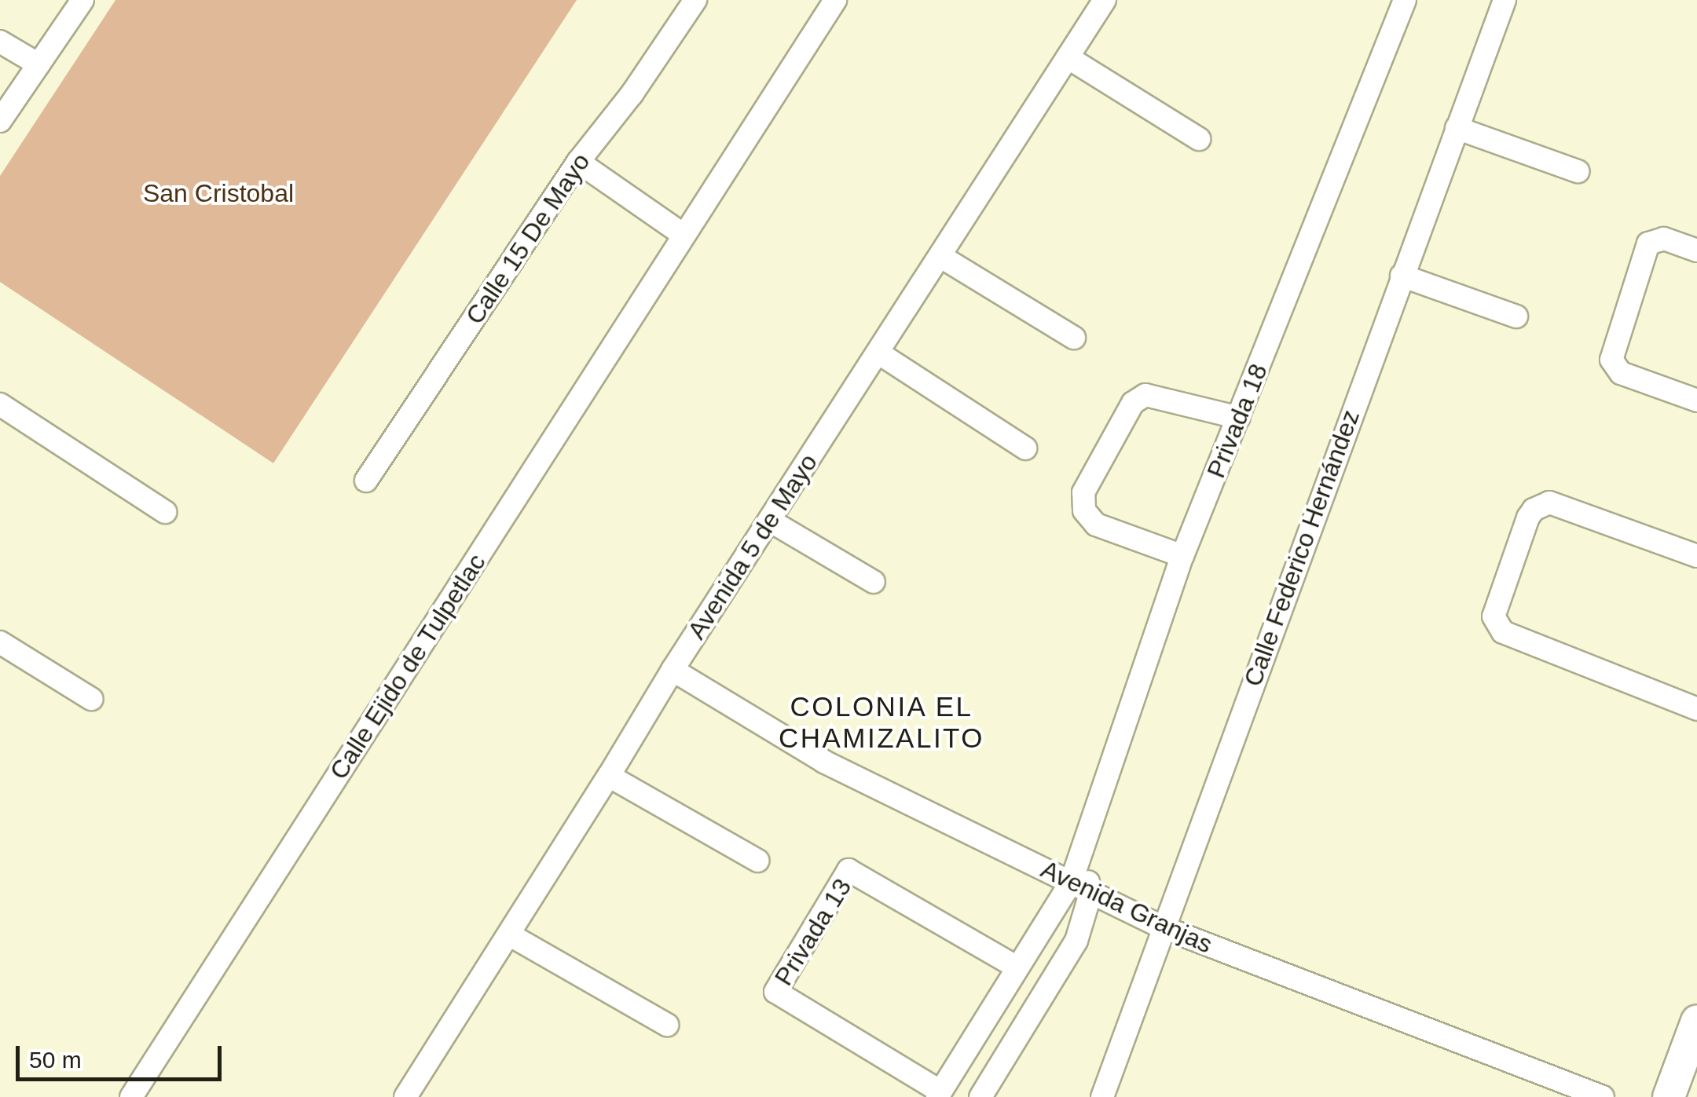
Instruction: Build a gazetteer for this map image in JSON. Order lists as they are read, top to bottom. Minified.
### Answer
{"streets":{"street":["Calle 15 De Mayo","Privada 18","Avenida 5 de Mayo","Calle Federico Hernández","Calle Ejido de Tulpetlac","Avenida Granjas","Privada 13"]},"crossings":[["Privada 18","Avenida Granjas"],["Avenida 5 de Mayo","Avenida Granjas"],["Calle Federico Hernández","Avenida Granjas"]],"districts":["COLONIA EL CHAMIZALITO"],"parks":["San Cristobal"],"scale_bar":"50 m"}
